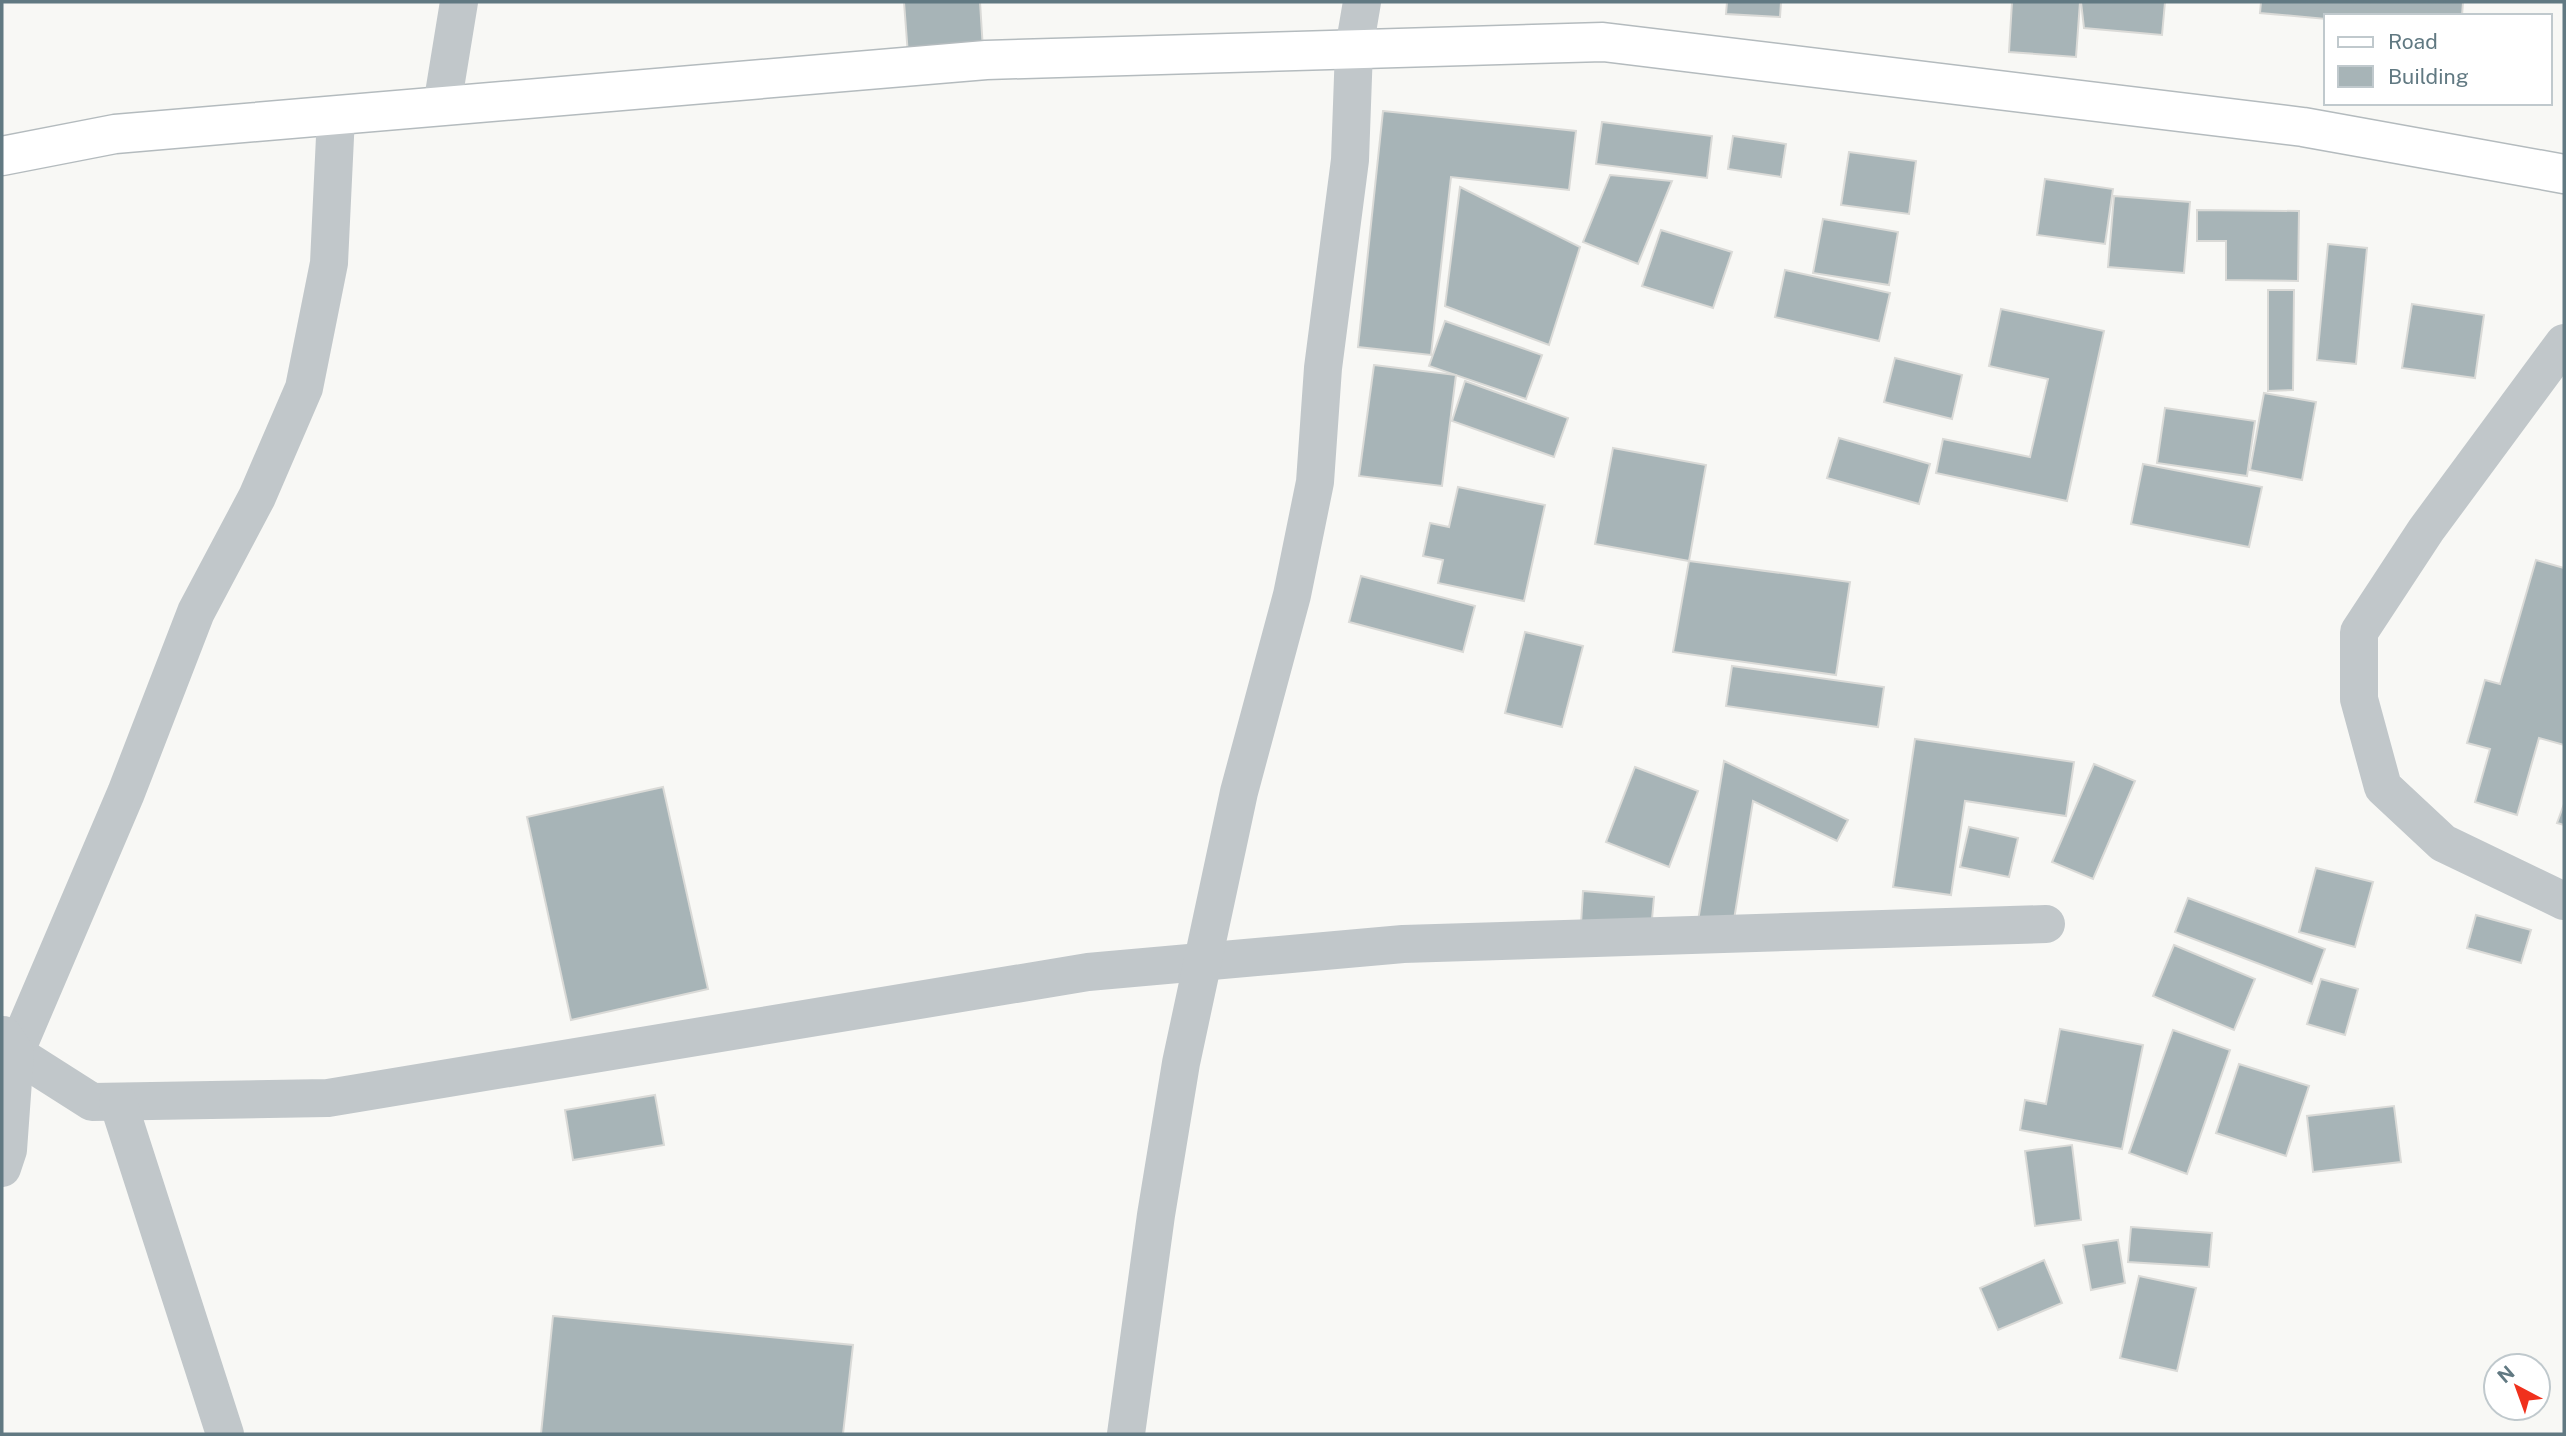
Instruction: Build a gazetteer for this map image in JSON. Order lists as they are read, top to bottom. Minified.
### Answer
{"legend":["Road","Building"],"north":"top left"}
